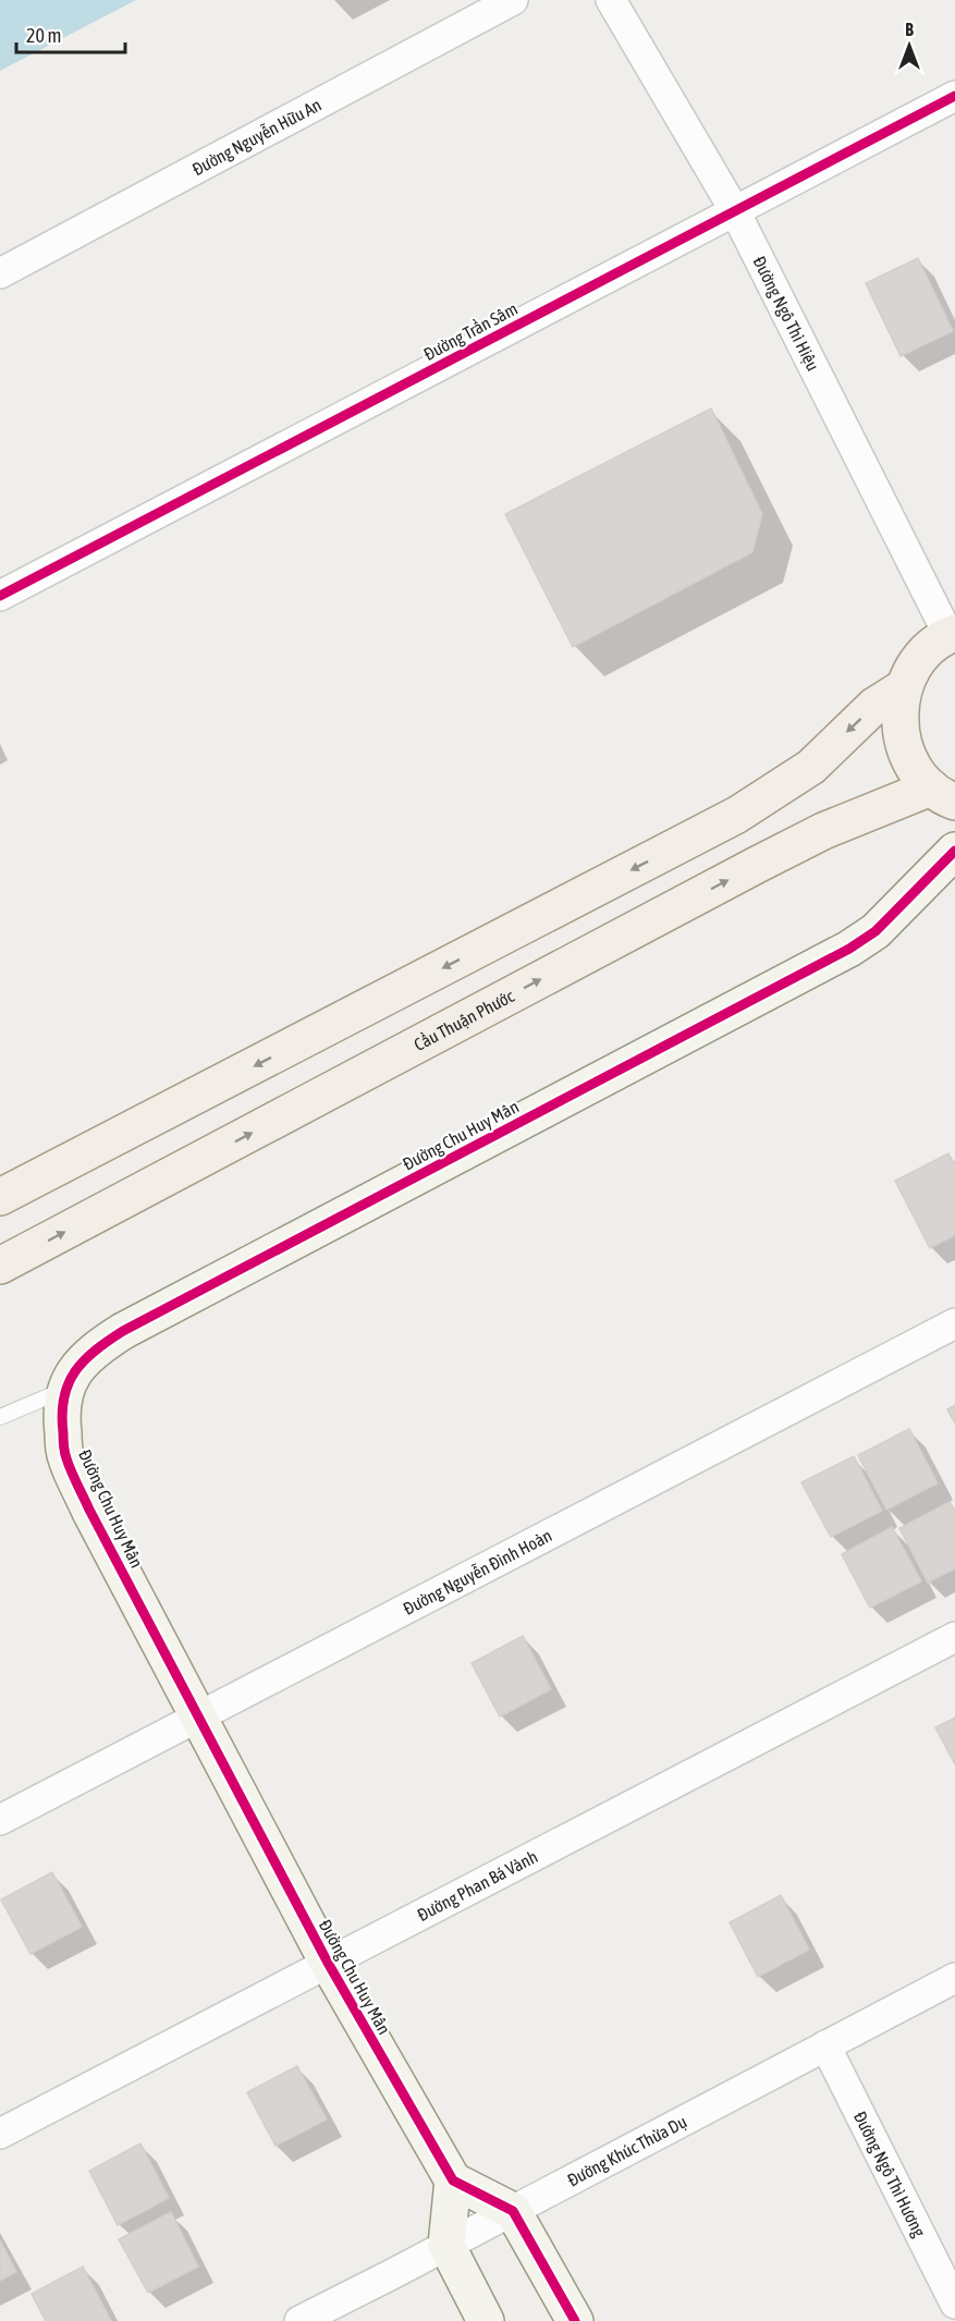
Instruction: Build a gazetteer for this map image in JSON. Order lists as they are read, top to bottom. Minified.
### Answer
{"streets":{"main road":["Cầu Thuận Phước"],"street":["Đường Nguyễn Hữu An","Đường Ngô Thì Hiệu","Đường Trần Sâm","Đường Chu Huy Mân","Đường Nguyễn Đình Hoàn","Đường Phan Bá Vành","Đường Khúc Thừa Dụ","Đường Ngô Thì Hương"]},"crossings":[["Đường Ngô Thì Hiệu","Đường Trần Sâm"],["Đường Chu Huy Mân","Đường Nguyễn Đình Hoàn"],["Đường Chu Huy Mân","Đường Phan Bá Vành"],["Đường Khúc Thừa Dụ","Đường Ngô Thì Hương"]],"scale_bar":"20 m","north":"top"}
